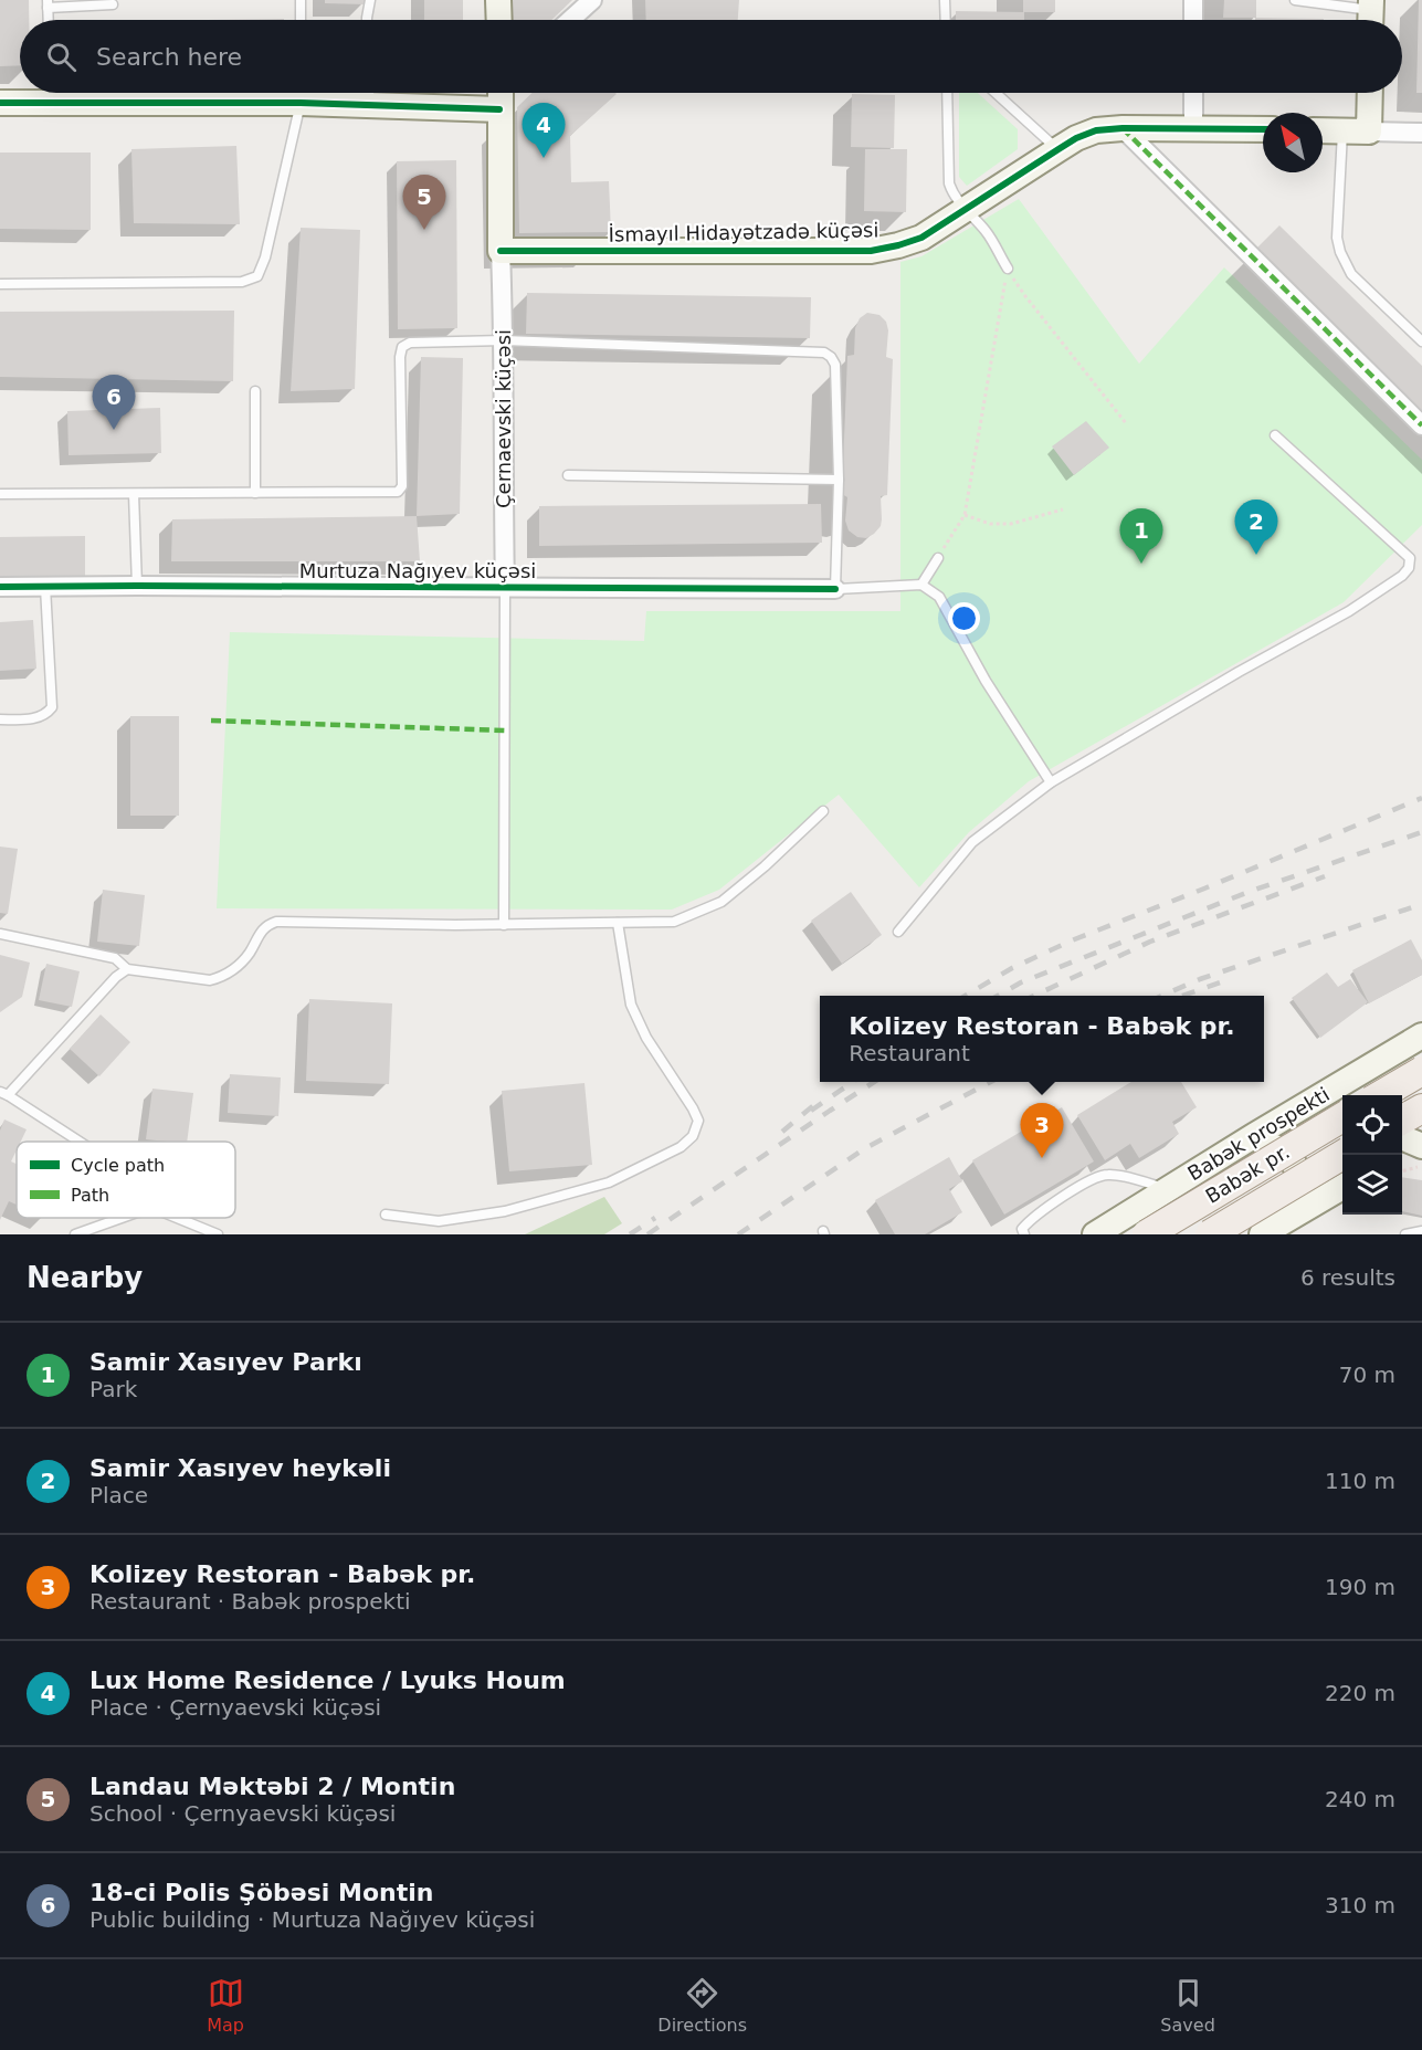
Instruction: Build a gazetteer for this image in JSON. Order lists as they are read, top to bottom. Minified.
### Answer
{"streets":{"main road":["Babək pr."],"street":["İsmayıl Hidayətzadə küçəsi","Çernaevski küçəsi","Murtuza Nağıyev küçəsi","Babək prospekti"]},"crossings":[["İsmayıl Hidayətzadə küçəsi","Çernaevski küçəsi"],["Çernaevski küçəsi","Murtuza Nağıyev küçəsi"]],"legend":["Cycle path","Path"],"north":"top left","page":{"search":"Search here","pins":["4","5","6","2","1","3"],"popup":["Kolizey Restoran - Babək pr.","Restaurant"],"heading":["Nearby","6 results"],"list":[{"mark":"1","name":"Samir Xasıyev Parkı","note":"Park","value":"70 m"},{"mark":"2","name":"Samir Xasıyev heykəli","note":"Place","value":"110 m"},{"mark":"3","name":"Kolizey Restoran - Babək pr.","note":"Restaurant · Babək prospekti","value":"190 m"},{"mark":"4","name":"Lux Home Residence / Lyuks Houm","note":"Place · Çernyaevski küçəsi","value":"220 m"},{"mark":"5","name":"Landau Məktəbi 2 / Montin","note":"School · Çernyaevski küçəsi","value":"240 m"},{"mark":"6","name":"18-ci Polis Şöbəsi Montin","note":"Public building · Murtuza Nağıyev küçəsi","value":"310 m"}],"nav":["Map","Directions","Saved"]}}
